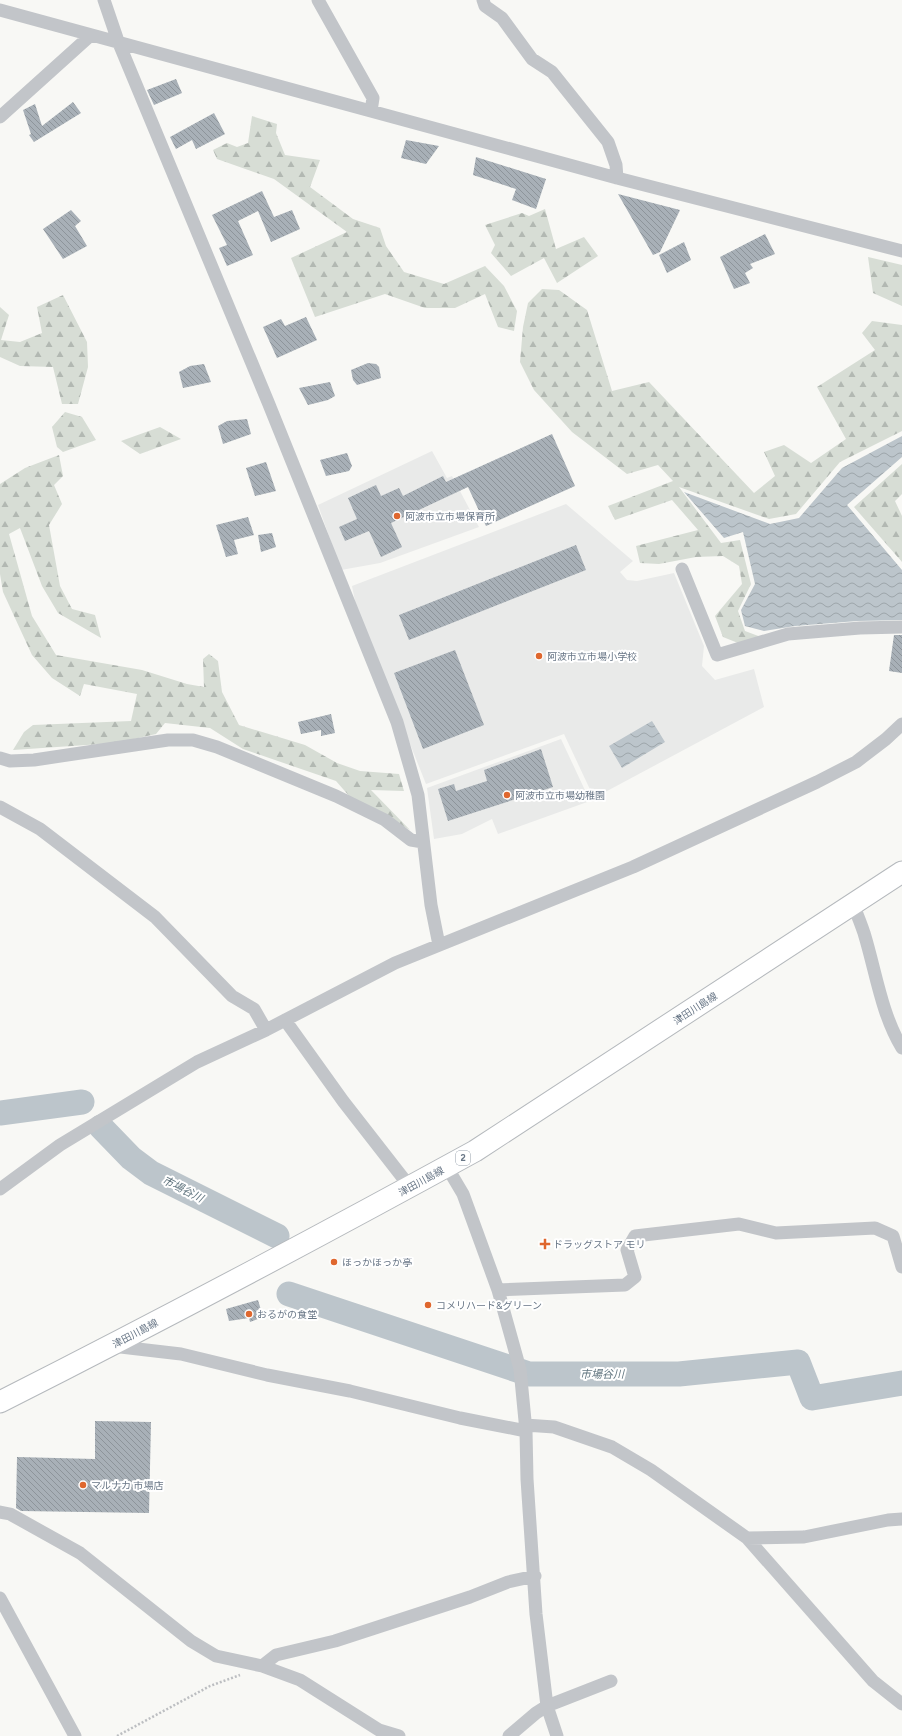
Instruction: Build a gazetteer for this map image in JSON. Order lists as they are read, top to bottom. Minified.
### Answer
{"streets":{"main road":["津田川島線","2"]},"water":["市場谷川"],"places":{"other":["阿波市立市場保育所","阿波市立市場小学校","阿波市立市場幼稚園","ほっかほっか亭","コメリハード&グリーン","おるがの食堂","マルナカ 市場店"],"health":["ドラッグストア モリ"]}}
